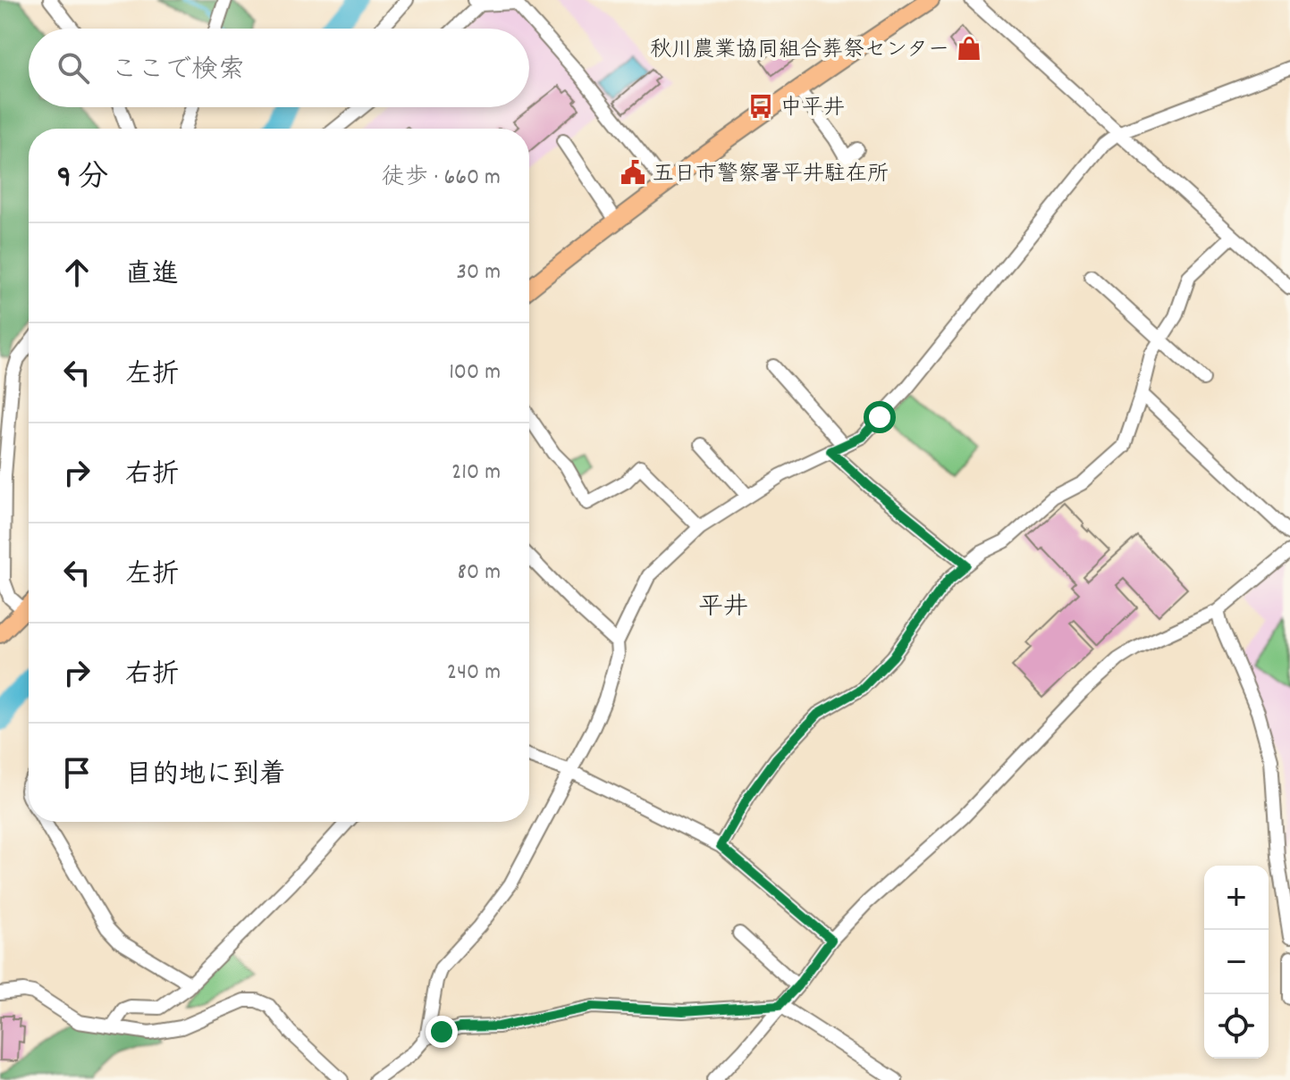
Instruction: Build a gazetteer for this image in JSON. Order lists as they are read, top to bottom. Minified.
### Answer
{"districts":["平井"],"places":{"shop":["秋川農業協同組合葬祭センター"],"bus stop":["中平井"],"public building":["五日市警察署平井駐在所"]},"page":{"search":"ここで検索","heading":["9 分","徒歩 · 660 m"],"list":[["直進","30 m"],["左折","100 m"],["右折","210 m"],["左折","80 m"],["右折","240 m"],"目的地に到着"],"map_buttons":["+","−"]}}
